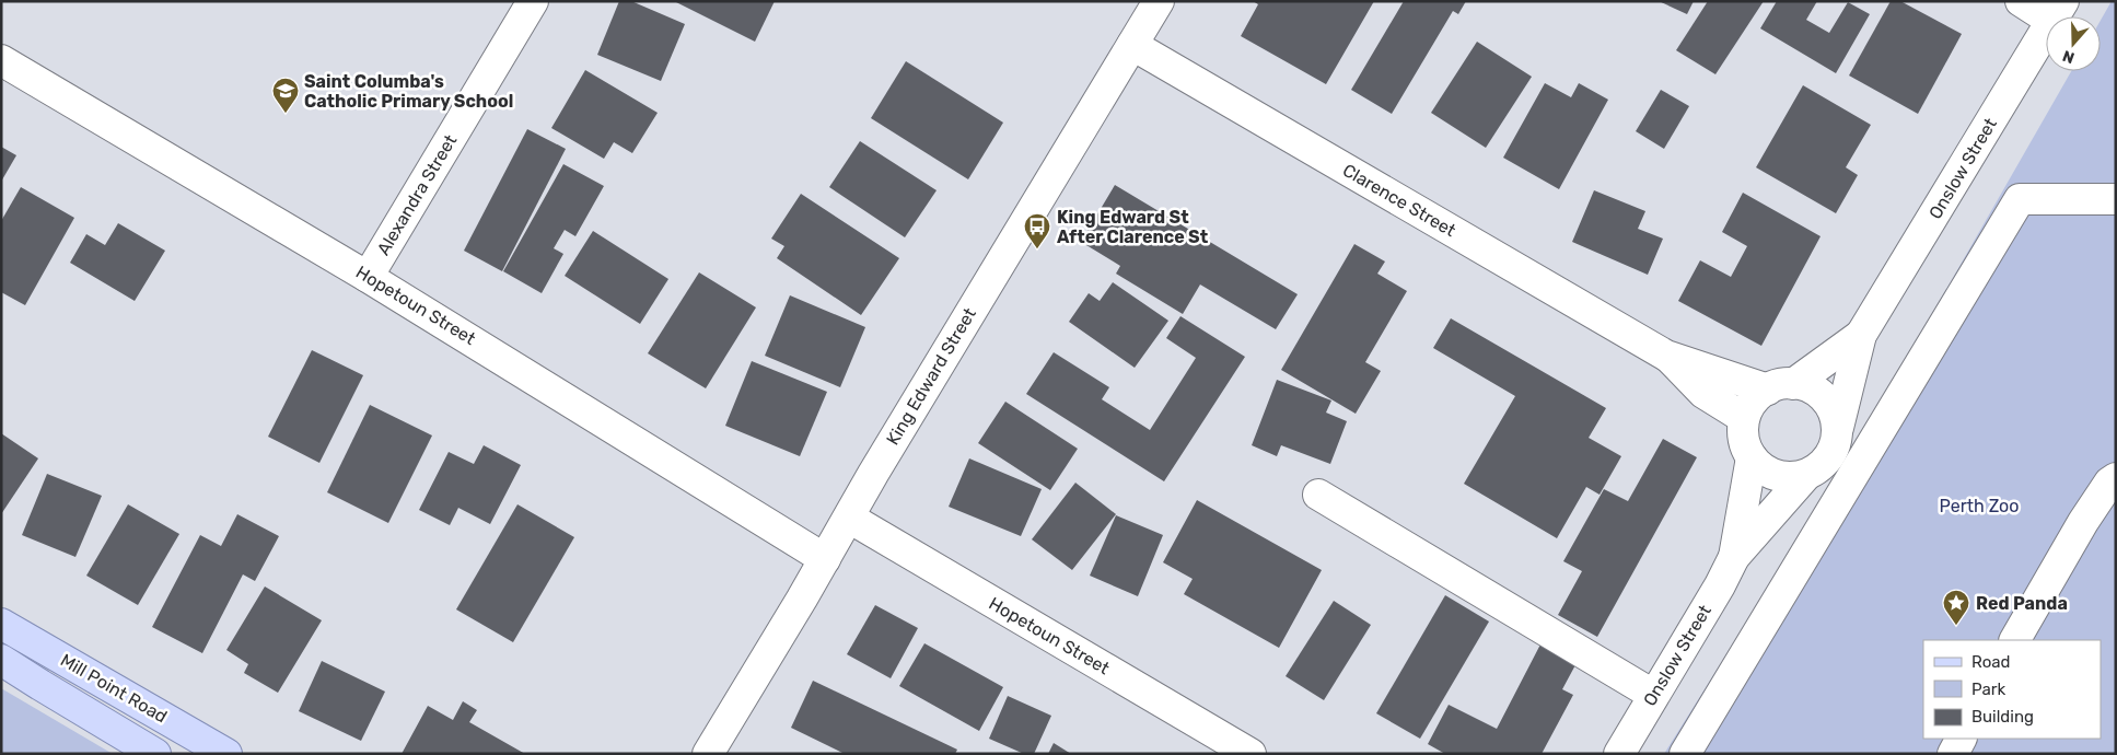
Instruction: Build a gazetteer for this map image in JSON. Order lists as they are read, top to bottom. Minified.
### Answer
{"streets":{"main road":["Mill Point Road"],"street":["Onslow Street","Alexandra Street","Clarence Street","Hopetoun Street","King Edward Street"]},"crossings":[["Onslow Street","Clarence Street"],["Alexandra Street","Hopetoun Street"],["Clarence Street","King Edward Street"],["Hopetoun Street","King Edward Street"]],"parks":["Perth Zoo"],"places":{"school or university":["Saint Columba's Catholic Primary School"],"bus stop":["King Edward St After Clarence St"],"place":["Red Panda"]},"legend":["Road","Park","Building"],"north":"bottom"}
